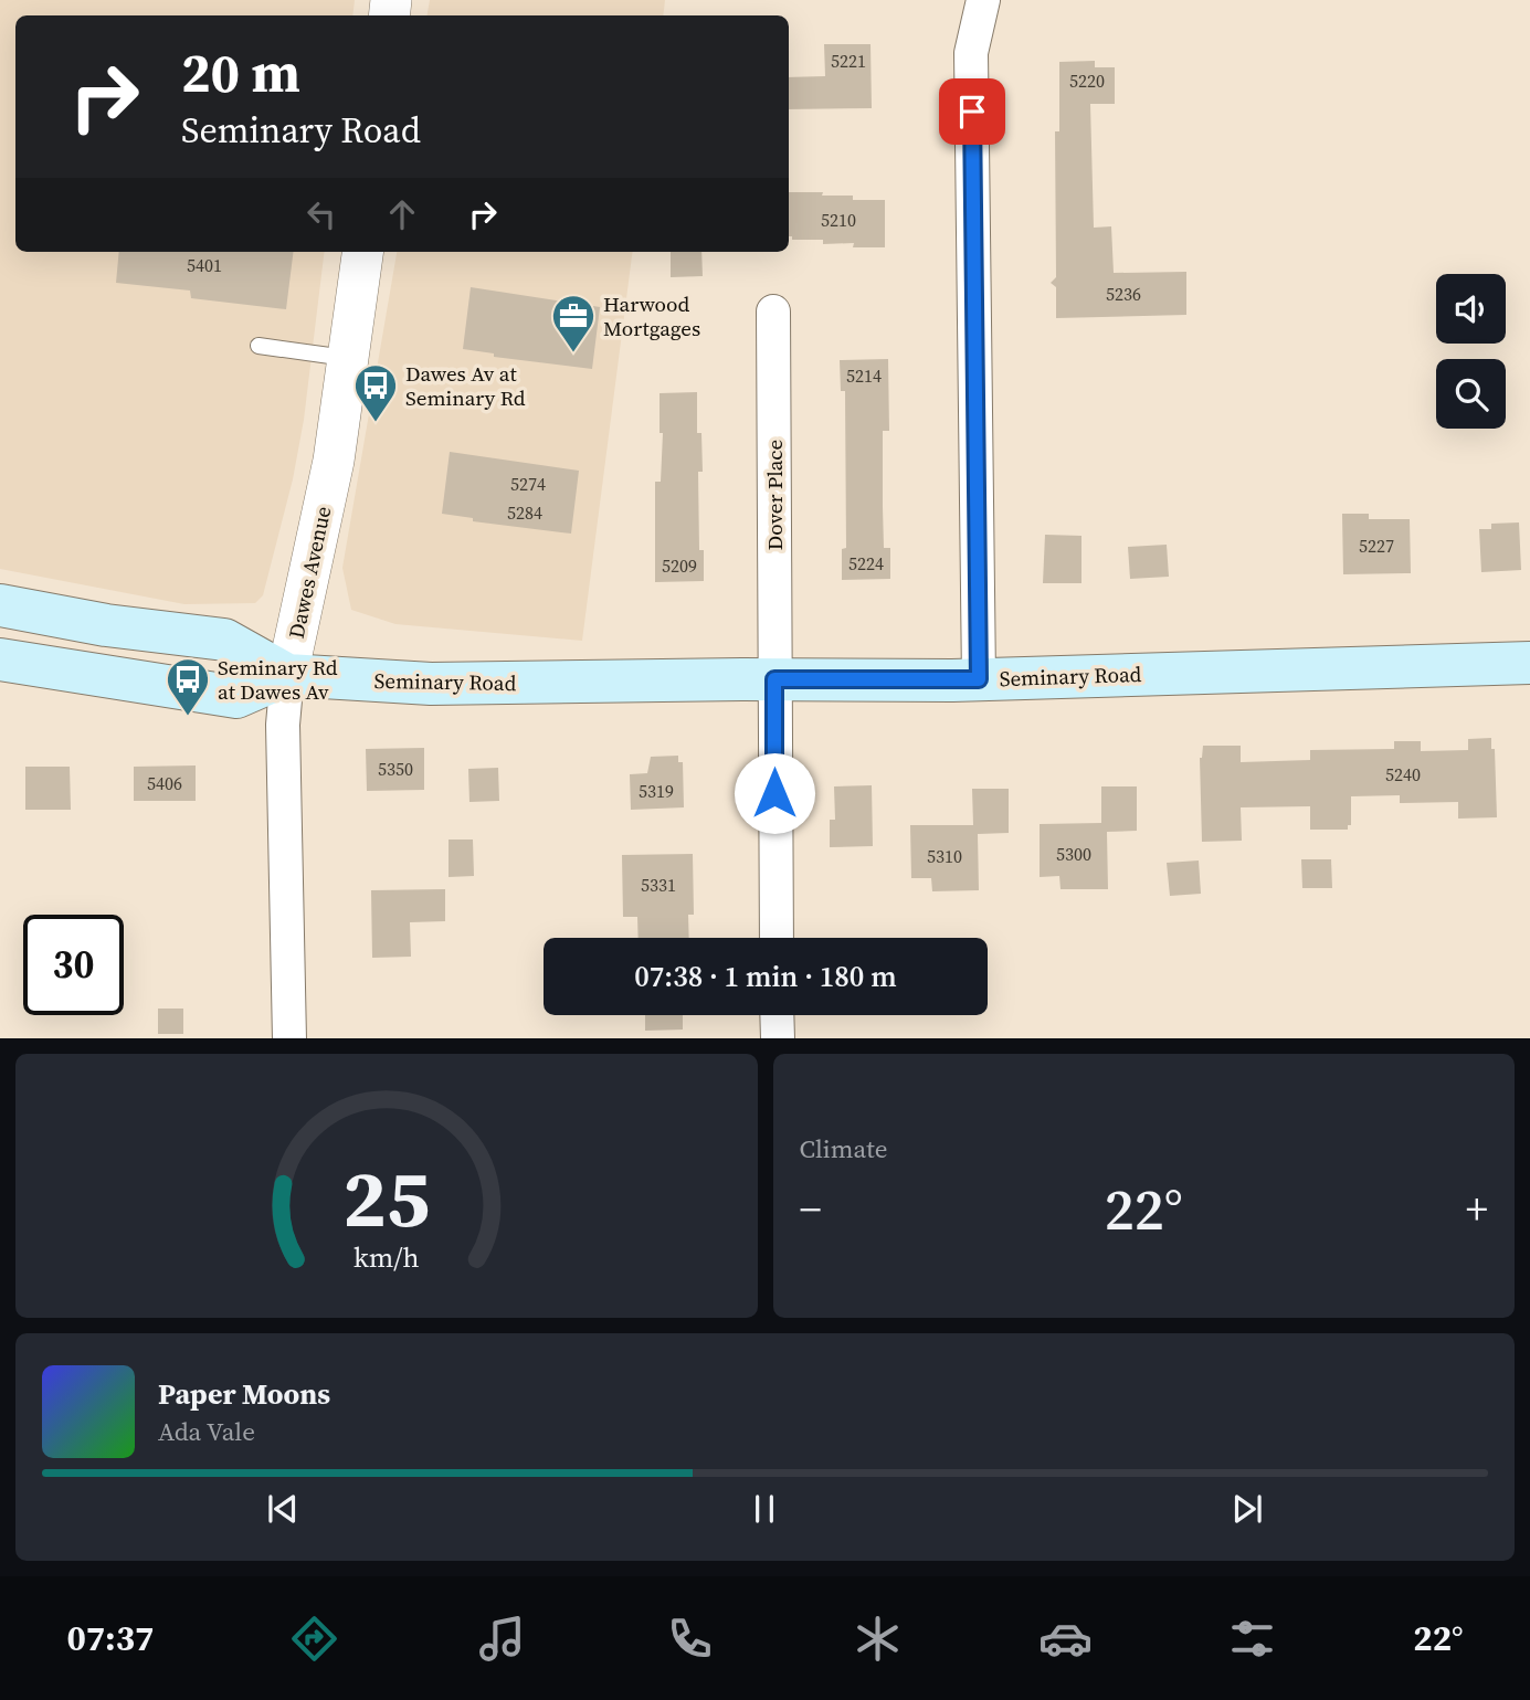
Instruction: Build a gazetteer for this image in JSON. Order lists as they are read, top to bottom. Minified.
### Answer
{"streets":{"main road":["Seminary Road"],"street":["Dover Place","Dawes Avenue"]},"crossings":[["Dover Place","Seminary Road"],["Dawes Avenue","Seminary Road"]],"places":{"office":["Harwood Mortgages"],"bus stop":["Dawes Av at Seminary Rd","Seminary Rd at Dawes Av"]},"house_numbers":["5221","5220","5210","5401","5236","5214","5274","5284","5227","5224","5209","5350","5240","5406","5319","5300","5310","5331"],"page":{"turn":["20 m","Seminary Road"],"limit":"30","trip":"07:38 · 1 min · 180 m","tile":"Climate","heat":["−","22°","+"],"song":["Paper Moons","Ada Vale"],"tabs":["07:37","22°"],"gauge":["25","km/h"]}}
